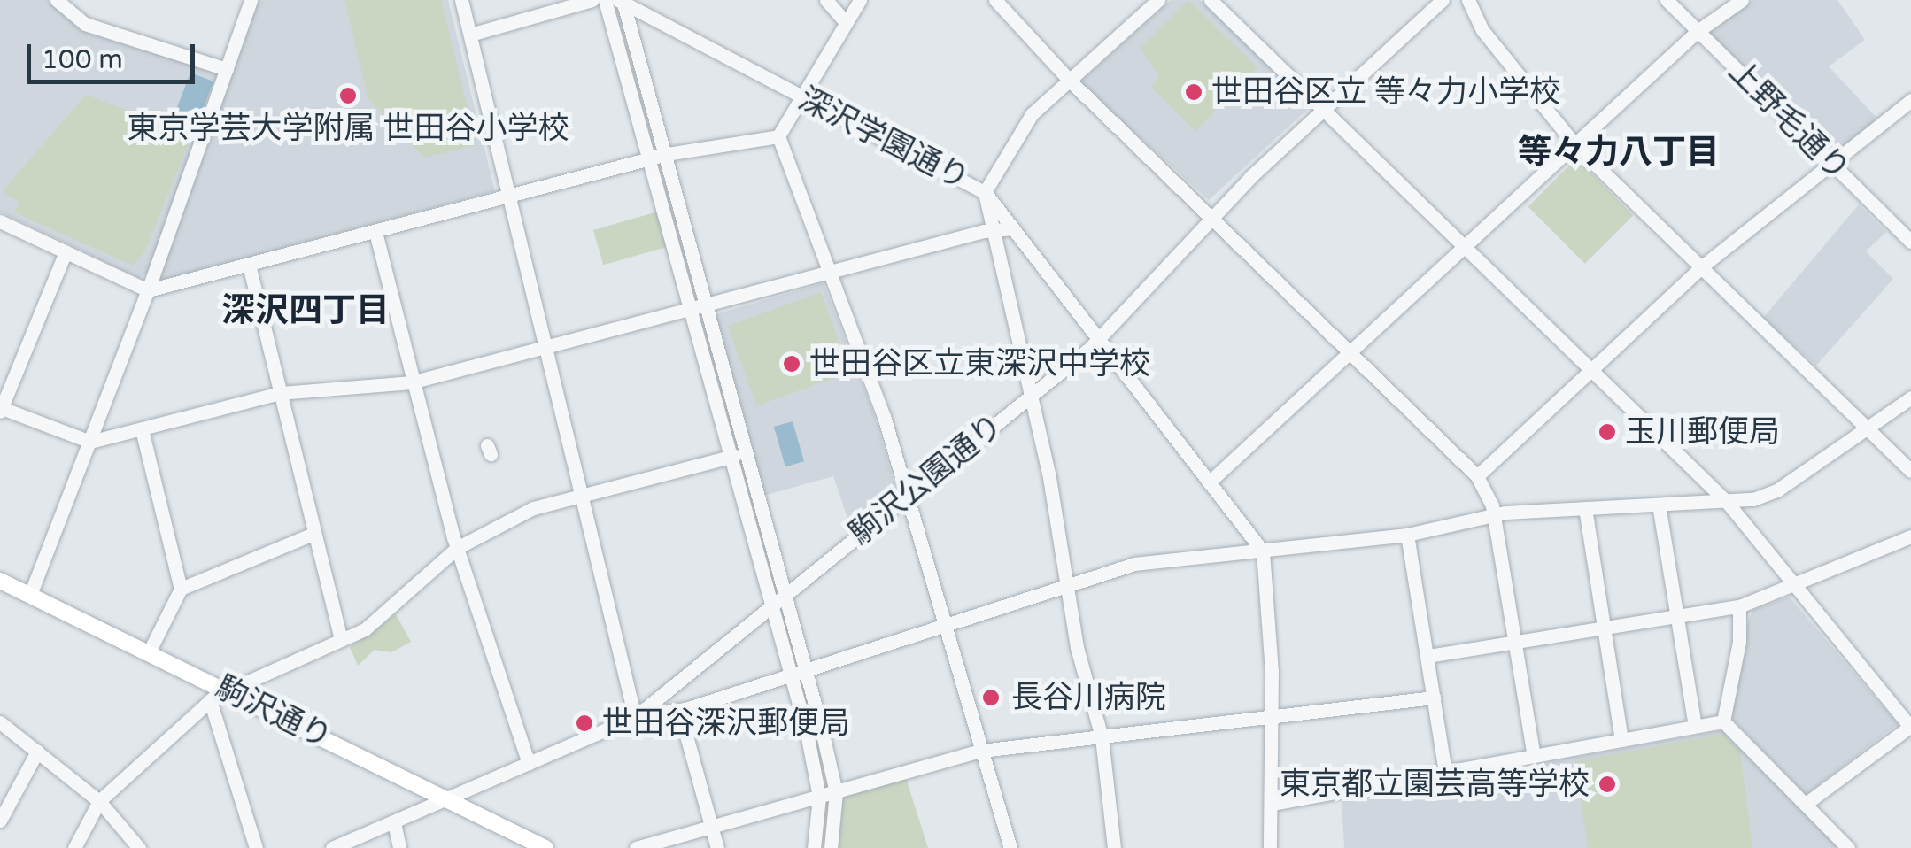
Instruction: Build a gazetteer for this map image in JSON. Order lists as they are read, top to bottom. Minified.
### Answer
{"streets":{"main road":["駒沢通り"],"street":["上野毛通り","深沢学園通り","駒沢公園通り"]},"crossings":[["深沢学園通り","駒沢公園通り"],["駒沢公園通り","駒沢通り"]],"districts":["等々力八丁目","深沢四丁目"],"places":["世田谷区立 等々力小学校","東京学芸大学附属 世田谷小学校","世田谷区立東深沢中学校","玉川郵便局","長谷川病院","世田谷深沢郵便局","東京都立園芸高等学校"],"scale_bar":"100 m"}
